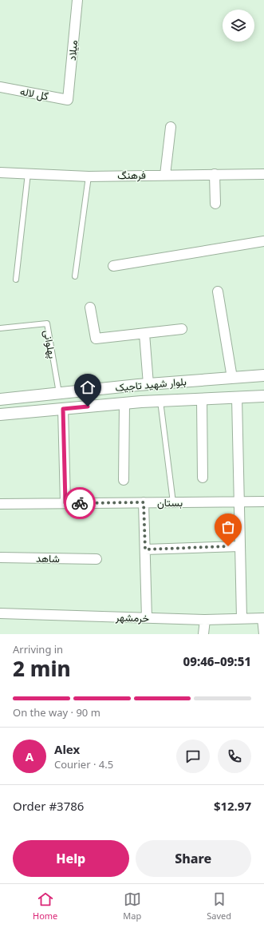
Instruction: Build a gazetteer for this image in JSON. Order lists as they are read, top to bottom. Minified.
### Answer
{"streets":{"street":["میلاد","گل لاله","فرهنگ","بلوار شهید تاجیک","بستان","شاهد","خرمشهر"],"lane":["پهلوانی"]},"crossings":[["میلاد","گل لاله"],["پهلوانی","بلوار شهید تاجیک"]],"page":{"heading":["2 min","Arriving in","09:46–09:51"],"panel":["Alex","Courier · 4.5","Order #3786","$12.97"],"bar":"On the way · 90 m","round":"A","buttons":["Help","Share"],"tabs":["Home","Map","Saved"]}}
